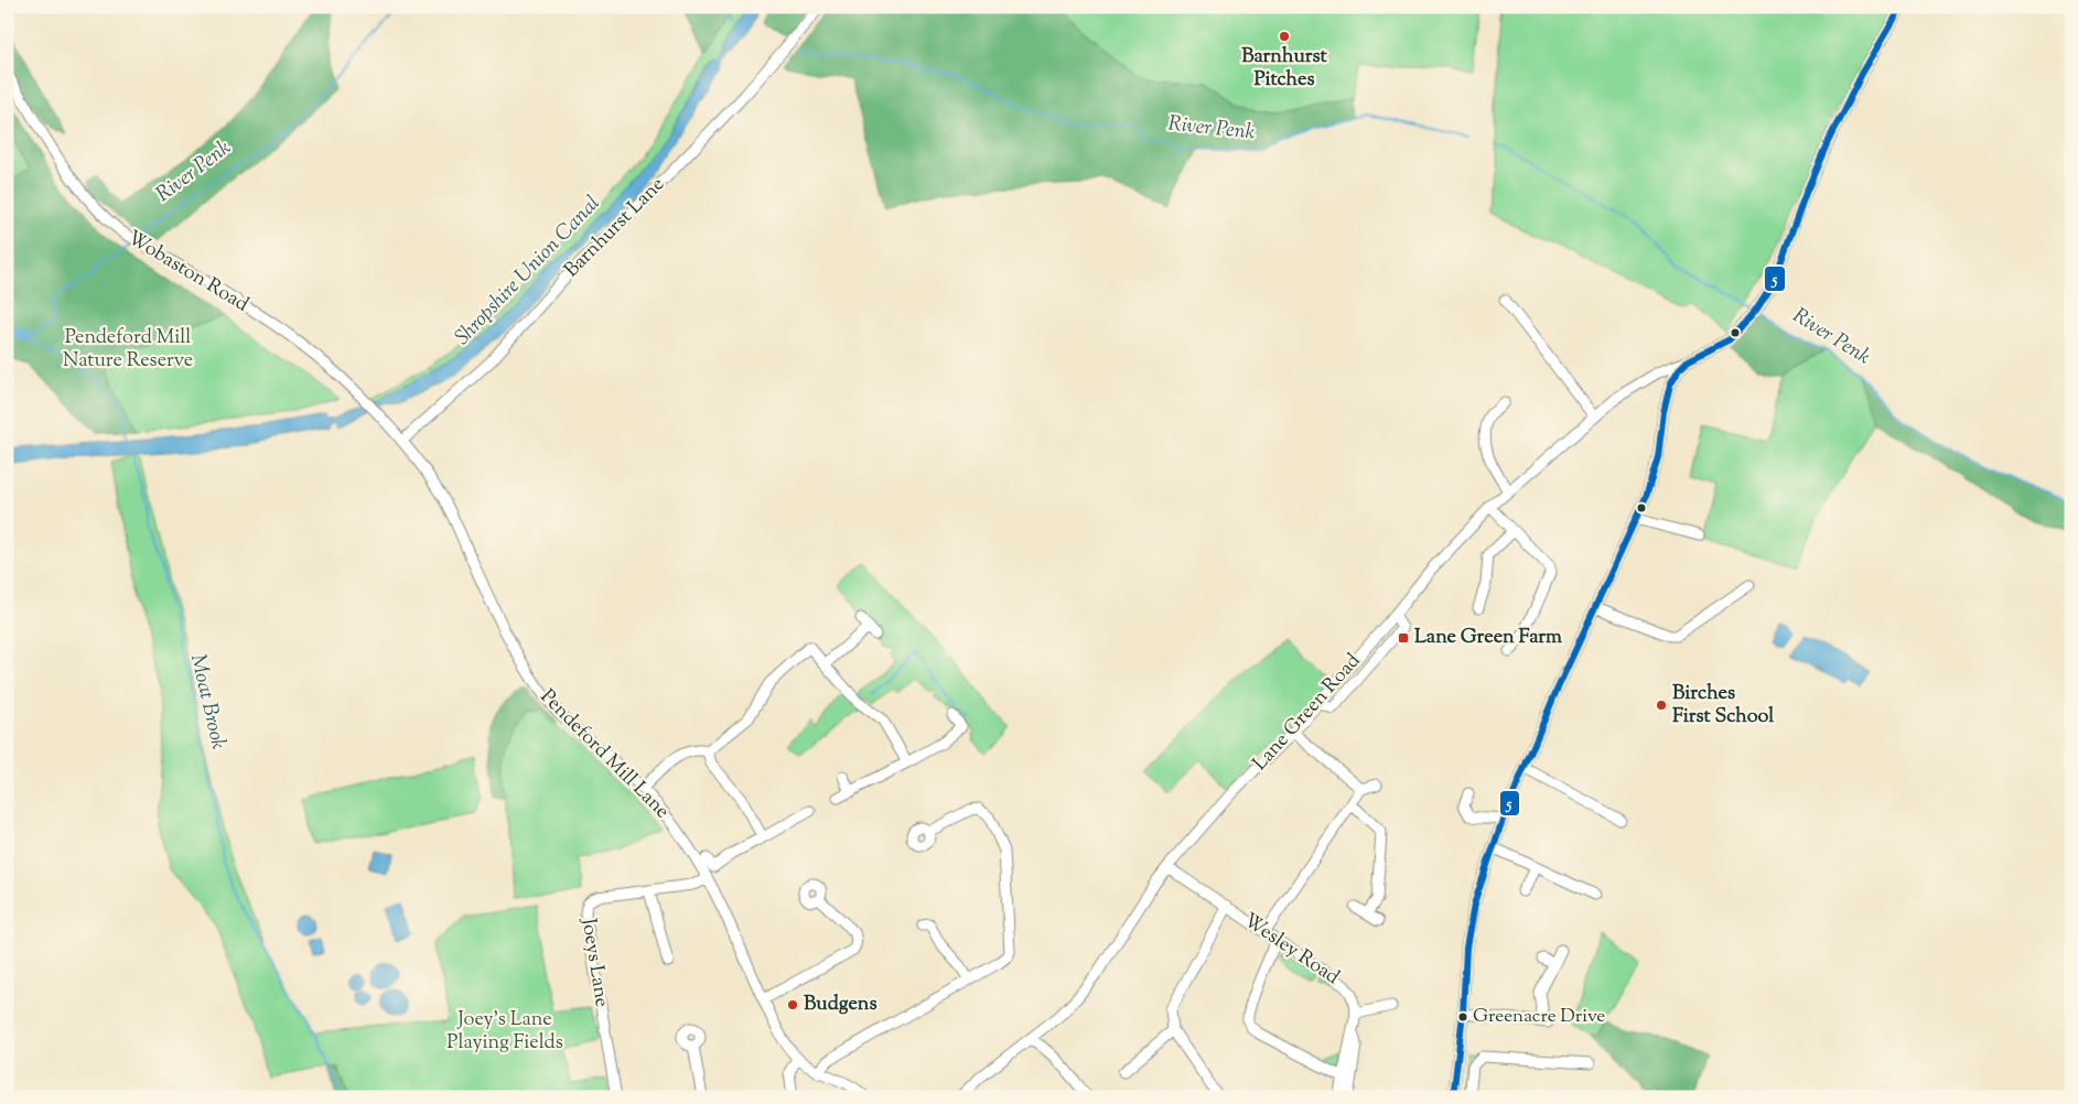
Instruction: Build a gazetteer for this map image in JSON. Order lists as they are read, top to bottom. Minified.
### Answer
{"streets":{"street":["Barnhurst Lane","Wobaston Road","Lane Green Road","Pendeford Mill Lane","Wesley Road","Joeys Lane"]},"crossings":[["Barnhurst Lane","Wobaston Road"],["Barnhurst Lane","Pendeford Mill Lane"],["Wobaston Road","Pendeford Mill Lane"],["Lane Green Road","Wesley Road"],["Pendeford Mill Lane","Joeys Lane"]],"water":["River Penk","Shropshire Union Canal","Moat Brook"],"parks":["Pendeford Mill Nature Reserve","Joey's Lane Playing Fields"],"places":{"other":["Barnhurst Pitches","Birches First School","Budgens","Greenacre Drive"],"transit":["Lane Green Farm"]},"lines":["transit line 5"]}
